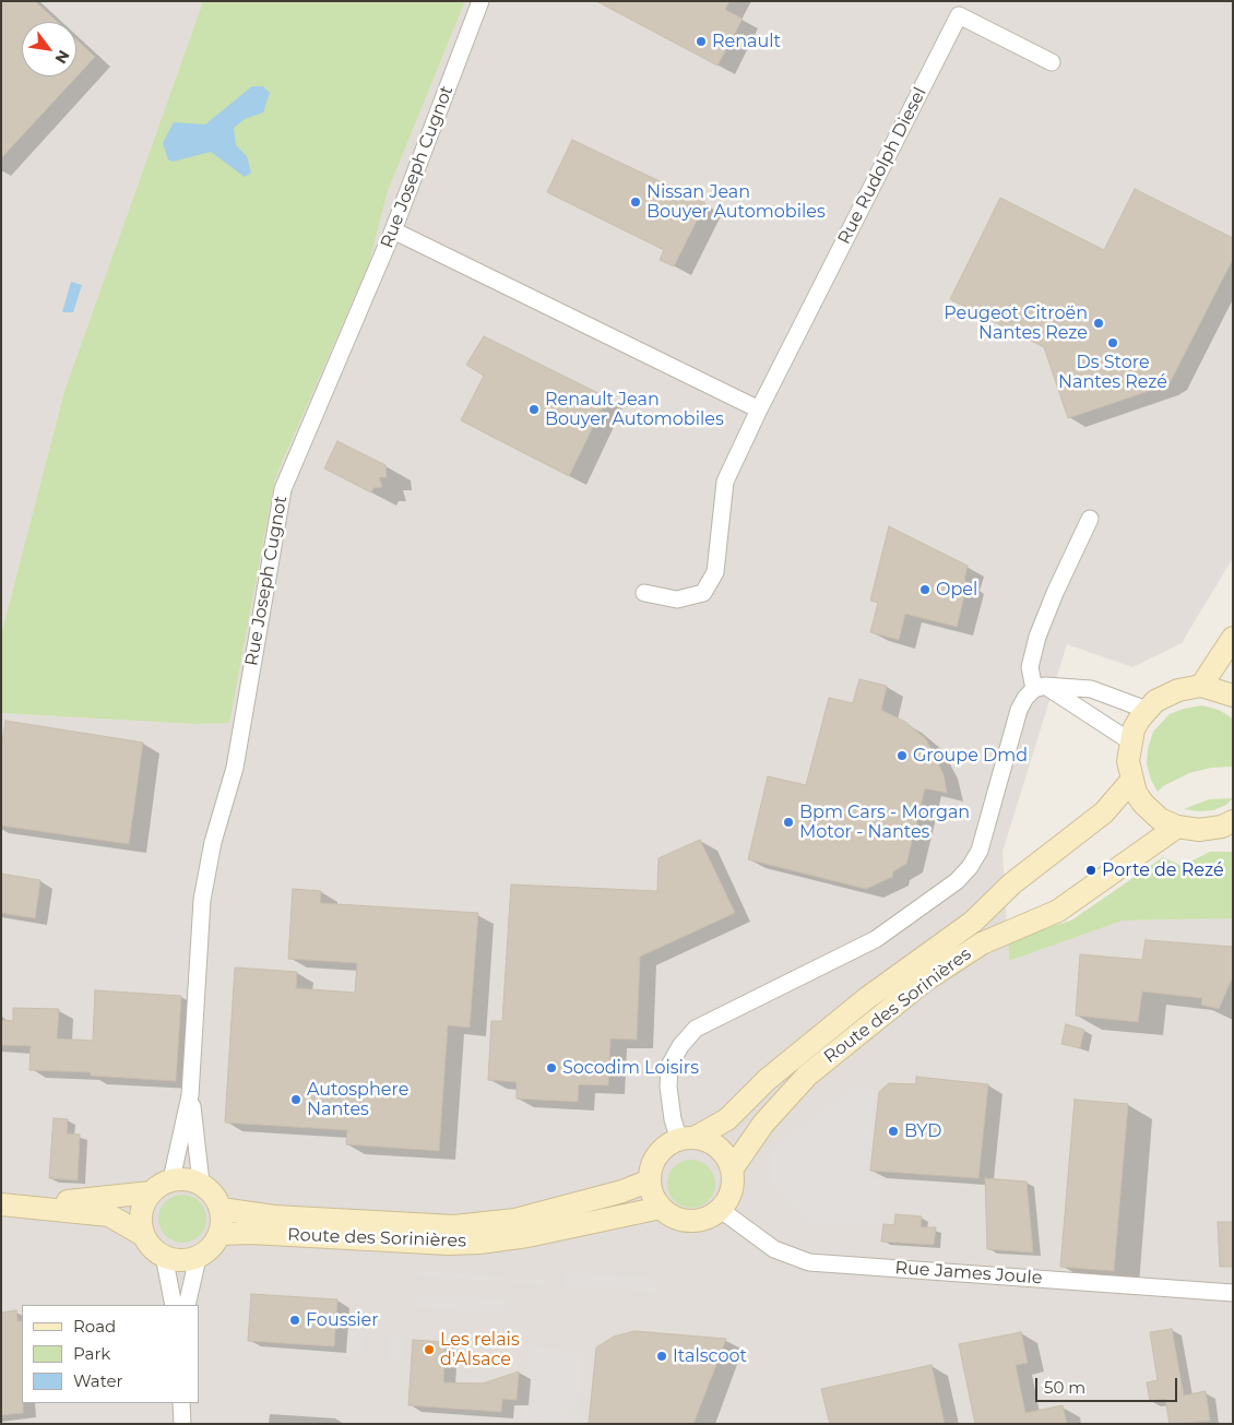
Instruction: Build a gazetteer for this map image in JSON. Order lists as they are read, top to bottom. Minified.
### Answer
{"streets":{"main road":["Route des Sorinières"],"street":["Rue Rudolph Diesel","Rue Joseph Cugnot","Rue James Joule"]},"crossings":[["Rue Joseph Cugnot","Route des Sorinières"],["Route des Sorinières","Rue James Joule"]],"places":["Renault","Nissan Jean Bouyer Automobiles","Peugeot Citroën Nantes Reze","Ds Store Nantes Rezé","Renault Jean Bouyer Automobiles","Opel","Groupe Dmd","Bpm Cars - Morgan Motor - Nantes","Porte de Rezé","Socodim Loisirs","Autosphere Nantes","BYD","Foussier","Les relais d'Alsace","Italscoot"],"legend":["Road","Park","Water"],"scale_bar":"50 m","north":"bottom right"}
